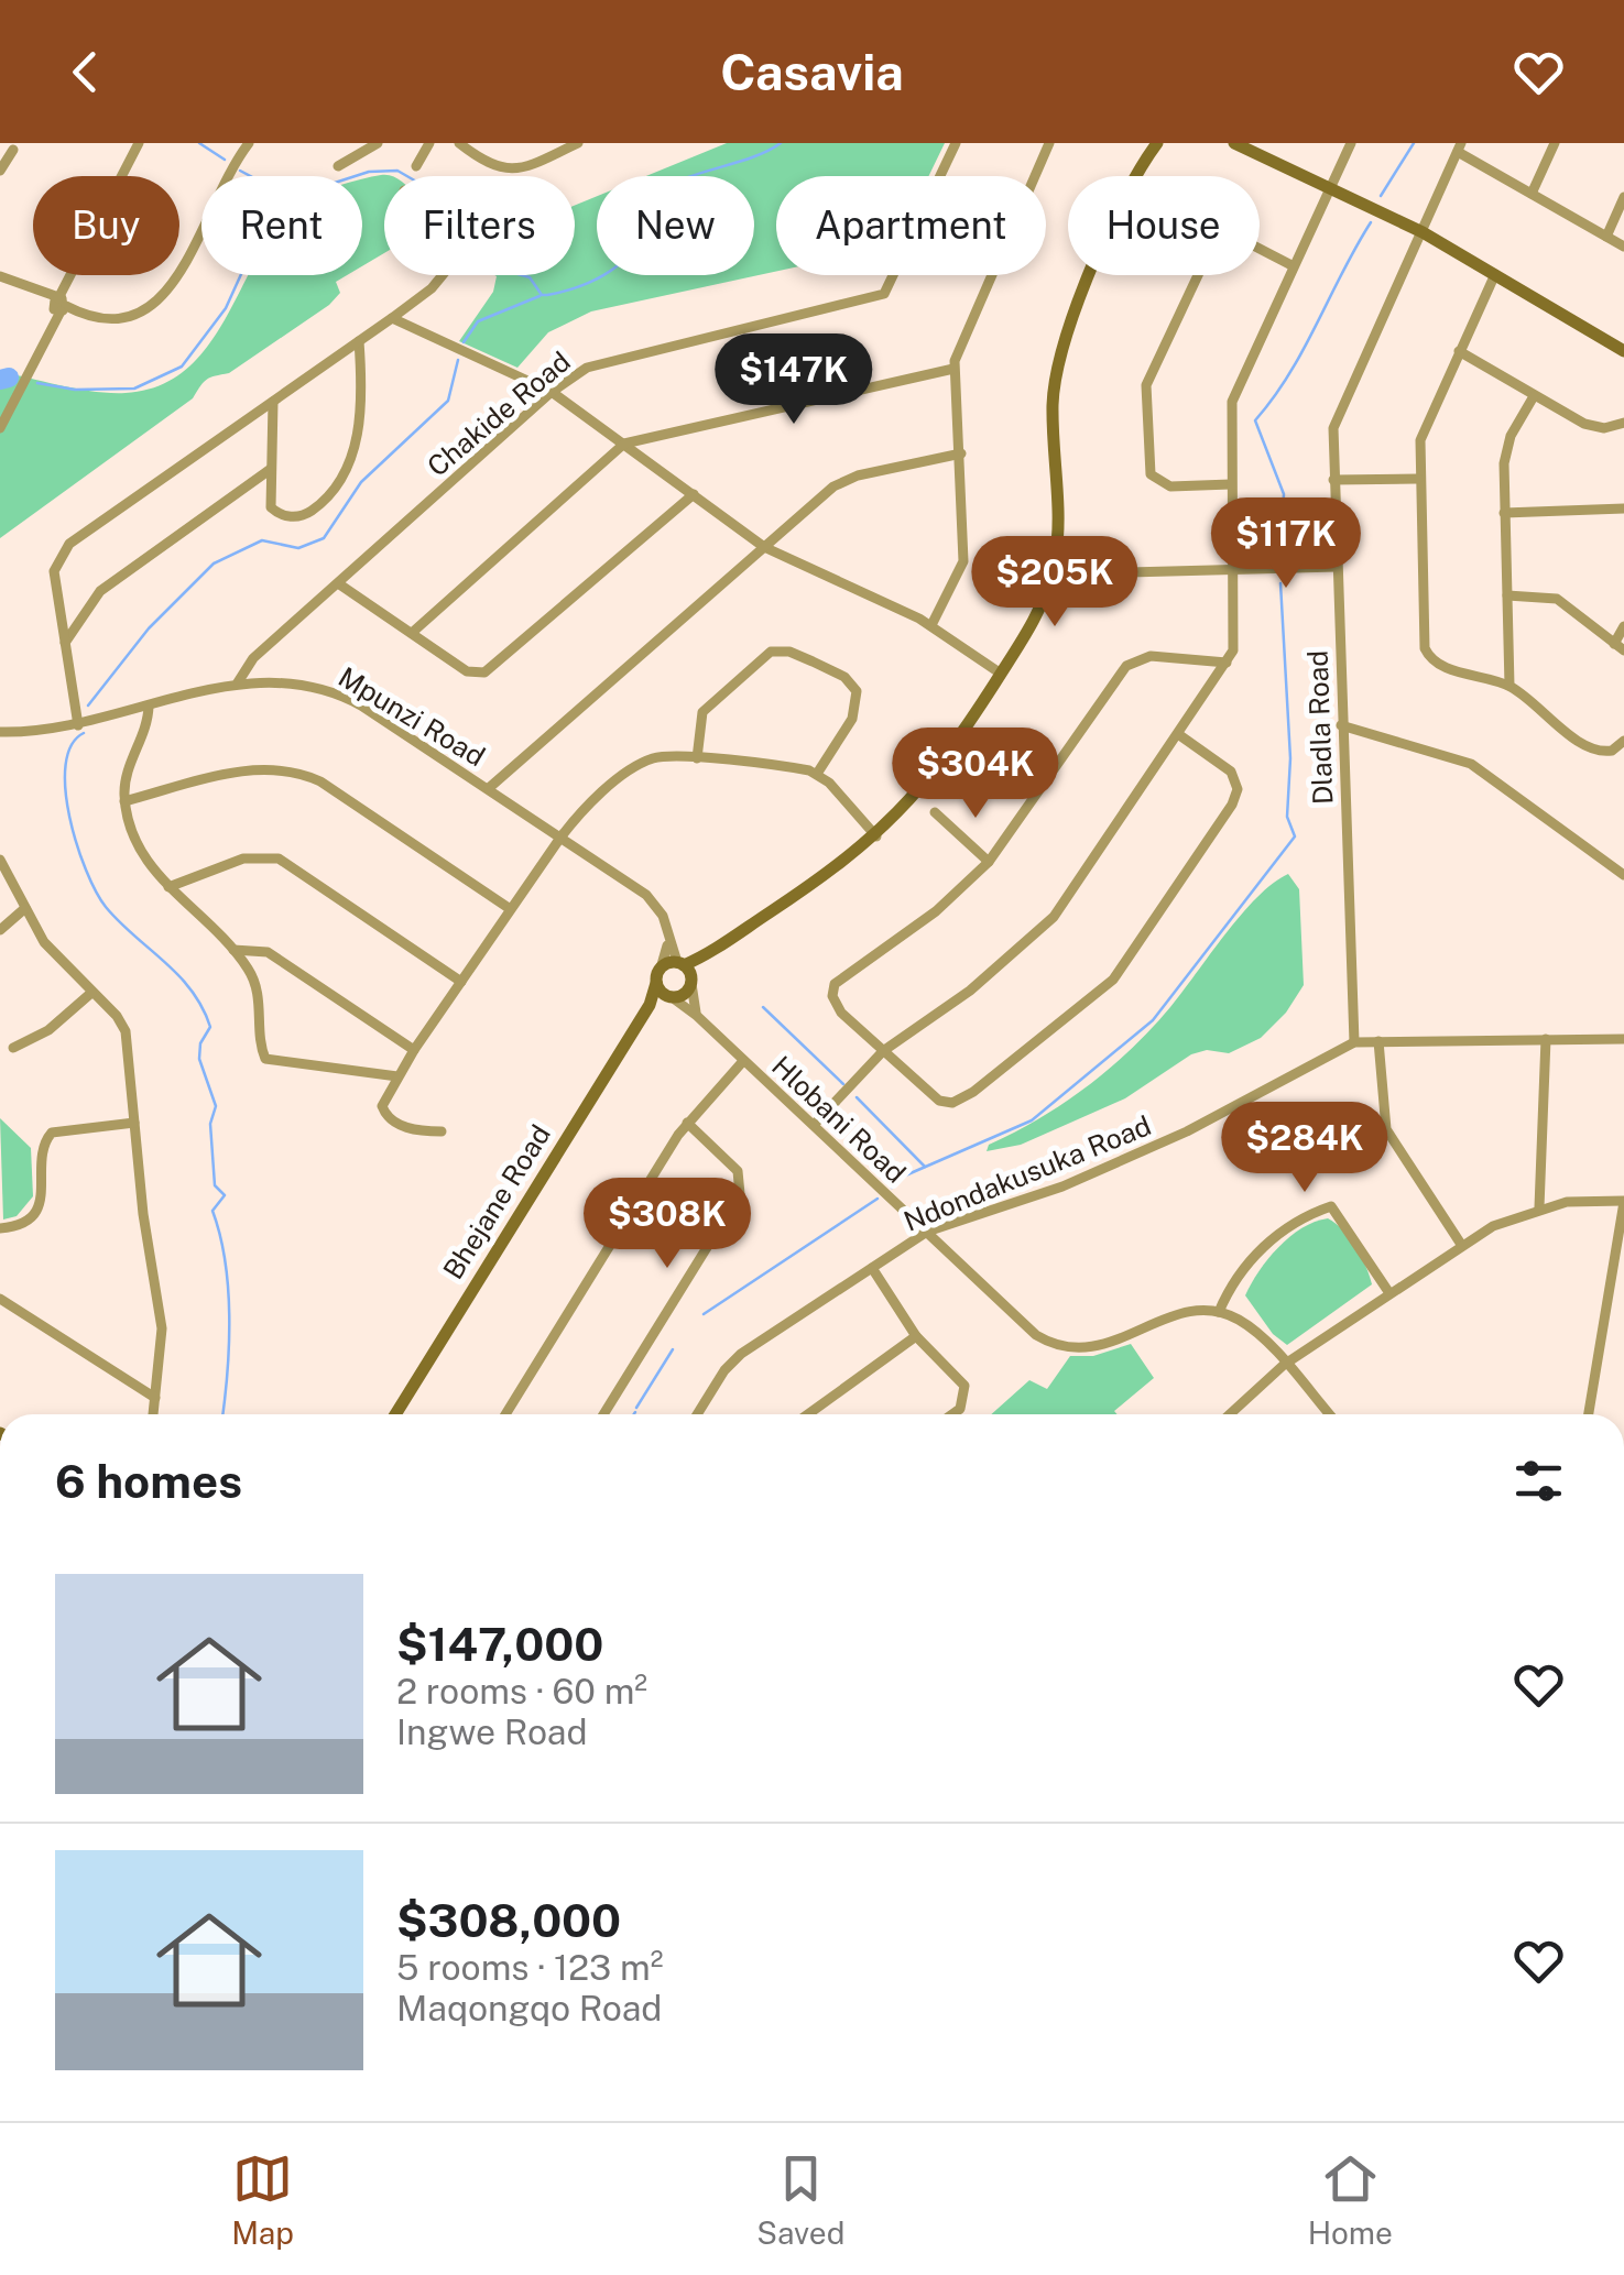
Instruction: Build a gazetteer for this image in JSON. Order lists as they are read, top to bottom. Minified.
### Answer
{"streets":{"street":["Chakide Road","Mpunzi Road","Dladla Road","Hlobani Road","Ndondakusuka Road","Bhejane Road"]},"crossings":[["Chakide Road","Mpunzi Road"],["Dladla Road","Ndondakusuka Road"],["Hlobani Road","Ndondakusuka Road"]],"page":{"header":"Casavia","chip":["Buy","Rent","Filters","New","Apartment","House"],"price":["$147K","$117K","$205K","$304K","$284K","$308K"],"heading":"6 homes","list":[{"name":"$147,000","note":"2 rooms · 60 m² · Ingwe Road"},{"name":"$308,000","note":"5 rooms · 123 m² · Maqongqo Road"}],"tabs":["Map","Saved","Home"]}}
